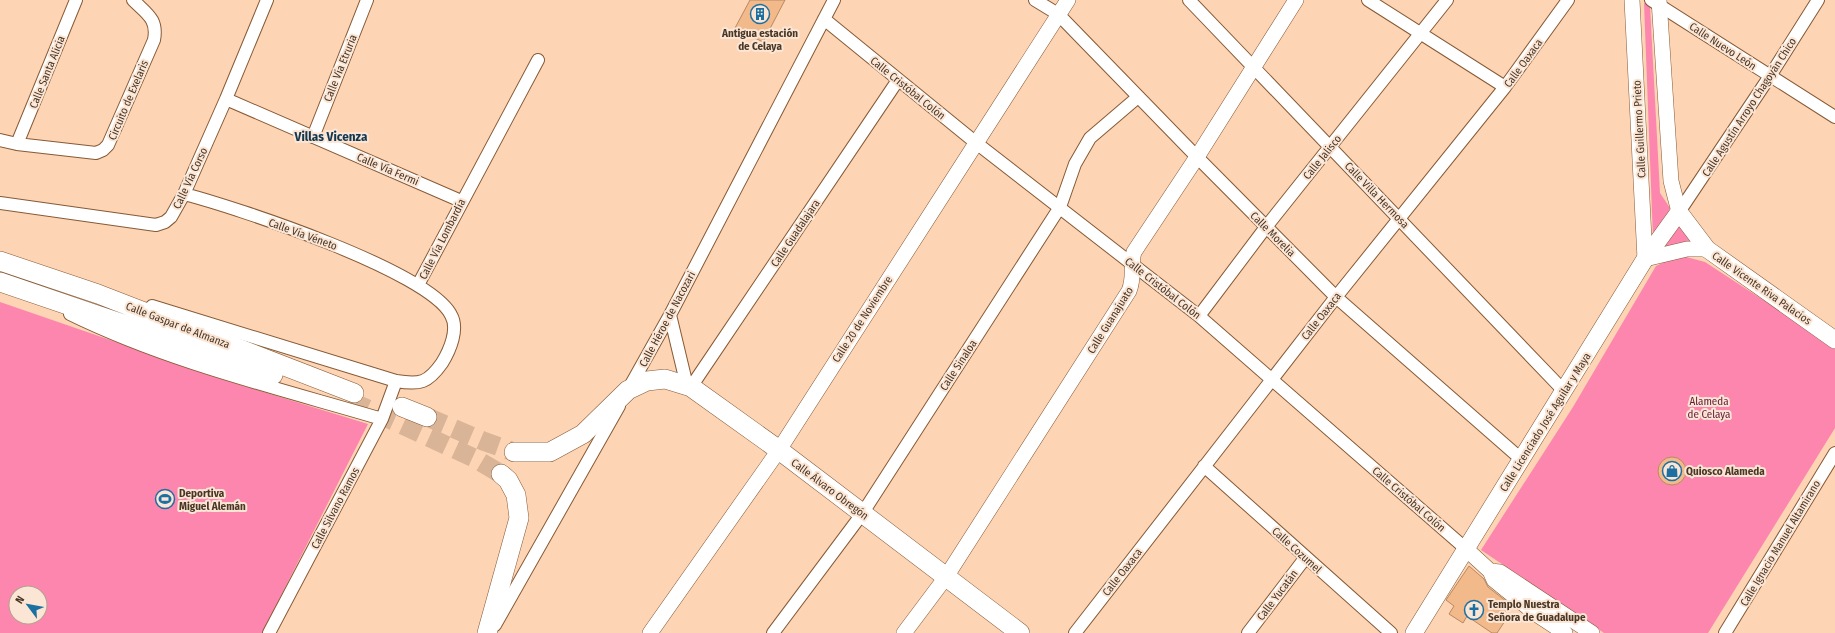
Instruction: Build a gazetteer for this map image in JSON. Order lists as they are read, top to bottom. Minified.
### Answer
{"streets":{"main road":["Calle Vicente Riva Palacios","Calle Gaspar de Almanza","Calle Licenciado José Aguilar y Maya","Calle Álvaro Obregón"],"street":["Calle Nuevo León","Calle Oaxaca","Calle Vía Etruria","Calle Santa Alicia","Calle Cristóbal Colón","Circuito de Exelaris","Calle Agustín Arroyo Chagoyán Chico","Calle Guillermo Prieto","Calle Jalisco","Calle Vía Fermi","Calle Vía Corso","Calle Villa Hermosa","Calle Guadalajara","Calle Vía Véneto","Calle Morelia","Calle Vía Lombardía","Calle Héroe de Nacozari","Calle 20 de Noviembre","Calle Guanajuato","Calle Sinaloa","Calle Silvano Ramos","Calle Ignacio Manuel Altamirano","Calle Cozumel","Calle Yucatán"]},"crossings":[["Calle Nuevo León","Calle Agustín Arroyo Chagoyán Chico"],["Calle Oaxaca","Calle Cristóbal Colón"],["Calle Oaxaca","Calle Villa Hermosa"],["Calle Oaxaca","Calle Morelia"],["Calle Oaxaca","Calle Cozumel"],["Calle Vía Etruria","Calle Vía Fermi"],["Calle Santa Alicia","Circuito de Exelaris"],["Calle Cristóbal Colón","Calle Jalisco"],["Calle Cristóbal Colón","Calle Guadalajara"],["Calle Cristóbal Colón","Calle Héroe de Nacozari"],["Calle Cristóbal Colón","Calle 20 de Noviembre"],["Calle Cristóbal Colón","Calle Guanajuato"],["Calle Cristóbal Colón","Calle Sinaloa"],["Calle Cristóbal Colón","Calle Licenciado José Aguilar y Maya"],["Calle Agustín Arroyo Chagoyán Chico","Calle Vicente Riva Palacios"],["Calle Agustín Arroyo Chagoyán Chico","Calle Licenciado José Aguilar y Maya"],["Calle Guillermo Prieto","Calle Licenciado José Aguilar y Maya"],["Calle Jalisco","Calle Villa Hermosa"],["Calle Jalisco","Calle Morelia"],["Calle Vía Fermi","Calle Vía Corso"],["Calle Vía Fermi","Calle Vía Lombardía"],["Calle Vía Corso","Calle Vía Véneto"],["Calle Villa Hermosa","Calle Guanajuato"],["Calle Villa Hermosa","Calle Licenciado José Aguilar y Maya"],["Calle Guadalajara","Calle Álvaro Obregón"],["Calle Vía Véneto","Calle Vía Lombardía"],["Calle Morelia","Calle 20 de Noviembre"],["Calle Morelia","Calle Guanajuato"],["Calle Morelia","Calle Sinaloa"],["Calle Morelia","Calle Licenciado José Aguilar y Maya"],["Calle Vía Lombardía","Calle Gaspar de Almanza"],["Calle Vía Lombardía","Calle Silvano Ramos"],["Calle Vicente Riva Palacios","Calle Licenciado José Aguilar y Maya"],["Calle Héroe de Nacozari","Calle Álvaro Obregón"],["Calle 20 de Noviembre","Calle Álvaro Obregón"],["Calle Guanajuato","Calle Álvaro Obregón"],["Calle Sinaloa","Calle Álvaro Obregón"],["Calle Cozumel","Calle Yucatán"]],"districts":["Villas Vicenza"],"parks":["Alameda de Celaya"],"places":{"building":["Antigua estación de Celaya"],"shop":["Quiosco Alameda"],"sports":["Deportiva Miguel Alemán"],"church":["Templo Nuestra Señora de Guadalupe"]},"north":"top left"}
